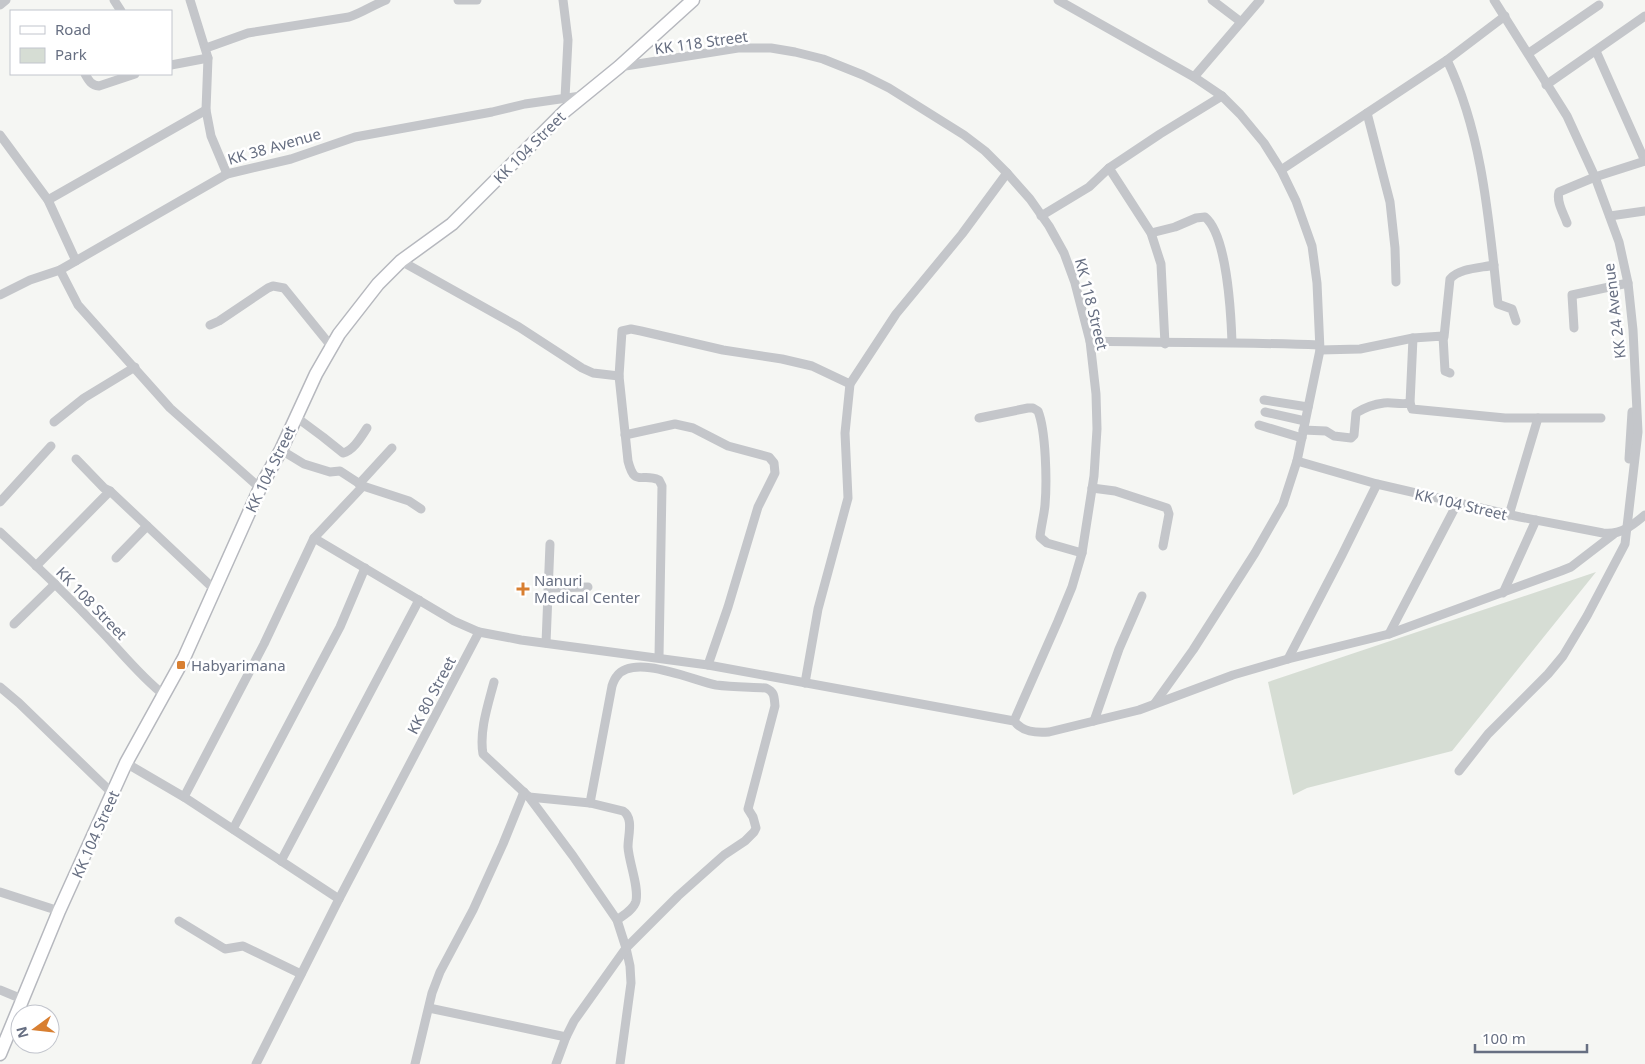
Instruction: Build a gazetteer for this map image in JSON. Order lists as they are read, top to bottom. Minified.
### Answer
{"streets":{"street":["KK 118 Street","KK 38 Avenue","KK 104 Street","KK 24 Avenue","KK 108 Street","KK 80 Street"]},"crossings":[["KK 118 Street","KK 104 Street"],["KK 38 Avenue","KK 104 Street"],["KK 104 Street","KK 108 Street"]],"places":{"health":["Nanuri Medical Center"],"transit":["Habyarimana"]},"legend":["Road","Park"],"scale_bar":"100 m","north":"left"}
